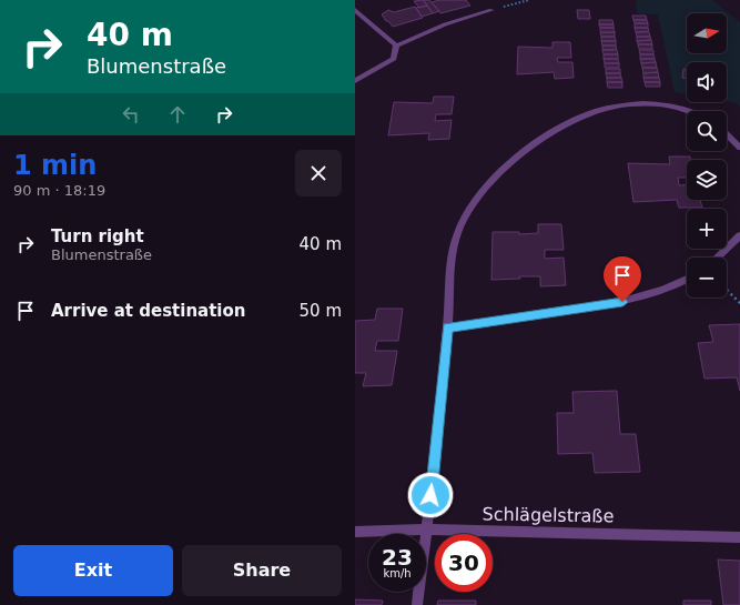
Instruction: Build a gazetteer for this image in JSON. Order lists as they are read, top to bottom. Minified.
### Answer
{"streets":{"street":["Schlägelstraße"]},"north":"right","page":{"turn":["40 m","Blumenstraße"],"map_buttons":["+","−"],"heading":["1 min","90 m · 18:19"],"list":[{"name":"Turn right","note":"Blumenstraße","value":"40 m"},{"name":"Arrive at destination","value":"50 m"}],"speed":"23 km/h","limit":"30","buttons":["Exit","Share"]}}
